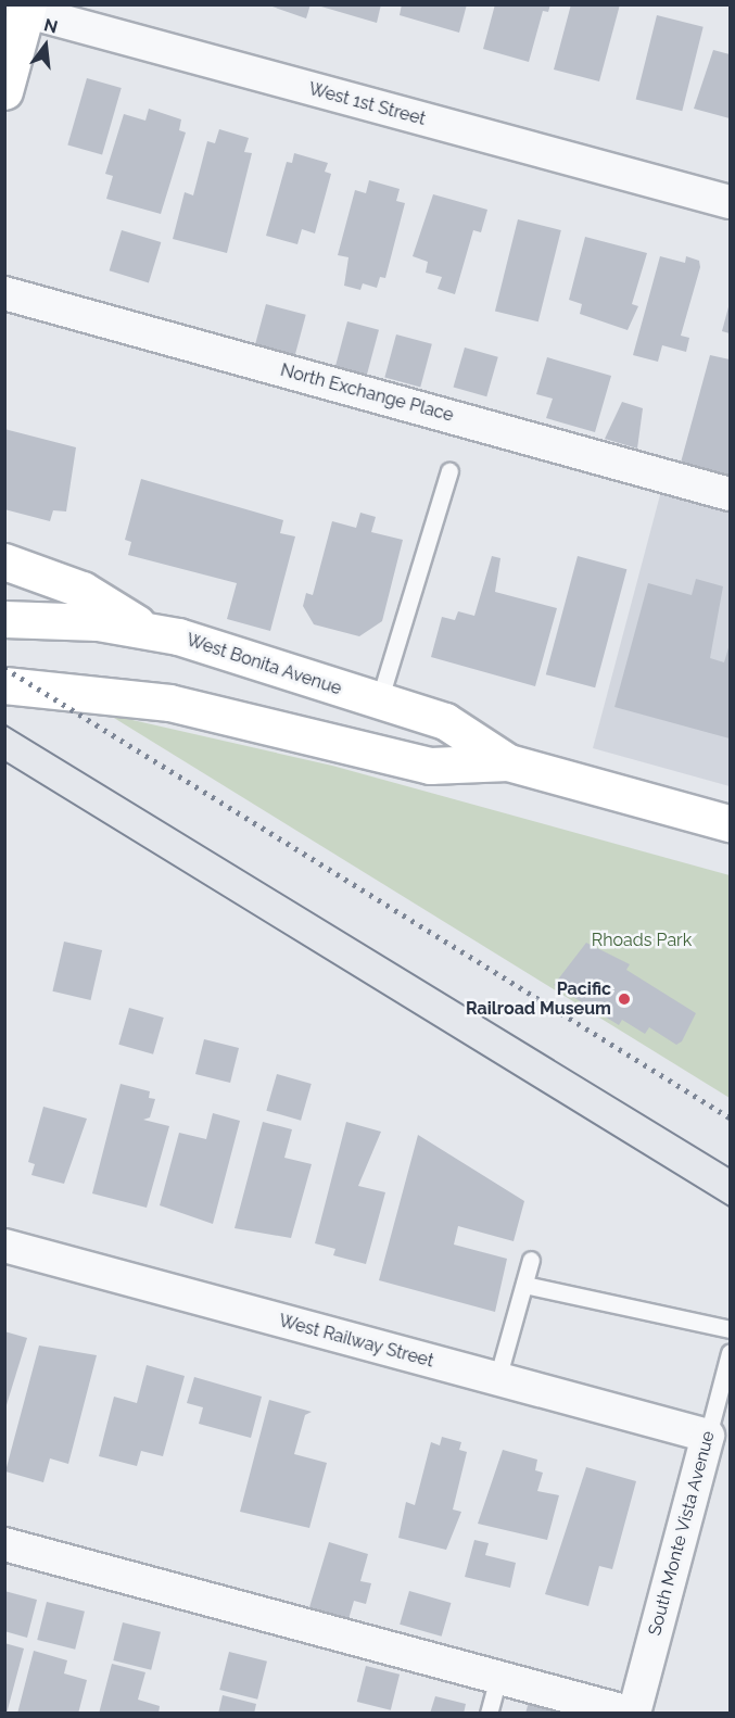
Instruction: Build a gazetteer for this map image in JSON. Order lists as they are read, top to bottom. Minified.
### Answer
{"streets":{"main road":["West Bonita Avenue"],"street":["West 1st Street","North Exchange Place","West Railway Street","South Monte Vista Avenue"]},"crossings":[["West Railway Street","South Monte Vista Avenue"]],"parks":["Rhoads Park"],"places":["Pacific Railroad Museum"],"north":"top"}
